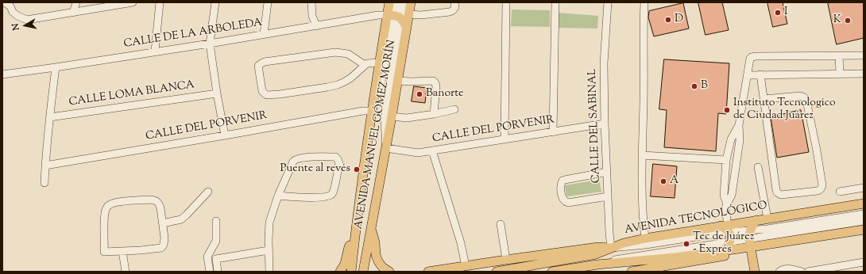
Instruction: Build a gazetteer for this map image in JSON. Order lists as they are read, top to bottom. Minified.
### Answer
{"streets":{"main road":["AVENIDA MANUEL GÓMEZ MORÍN","AVENIDA TECNOLÓGICO"],"street":["CALLE DE LA ARBOLEDA","CALLE LOMA BLANCA","CALLE DEL SABINAL","CALLE DEL PORVENIR"]},"crossings":[["CALLE DE LA ARBOLEDA","AVENIDA MANUEL GÓMEZ MORÍN"],["CALLE DEL SABINAL","CALLE DEL PORVENIR"],["CALLE DEL SABINAL","AVENIDA TECNOLÓGICO"],["CALLE DEL PORVENIR","AVENIDA MANUEL GÓMEZ MORÍN"]],"places":["I","D","K","B","Banorte","Instituto Tecnologico de Ciudad Juárez","Puente al revés","A","Tec de Juárez - Exprés"],"north":"left"}
